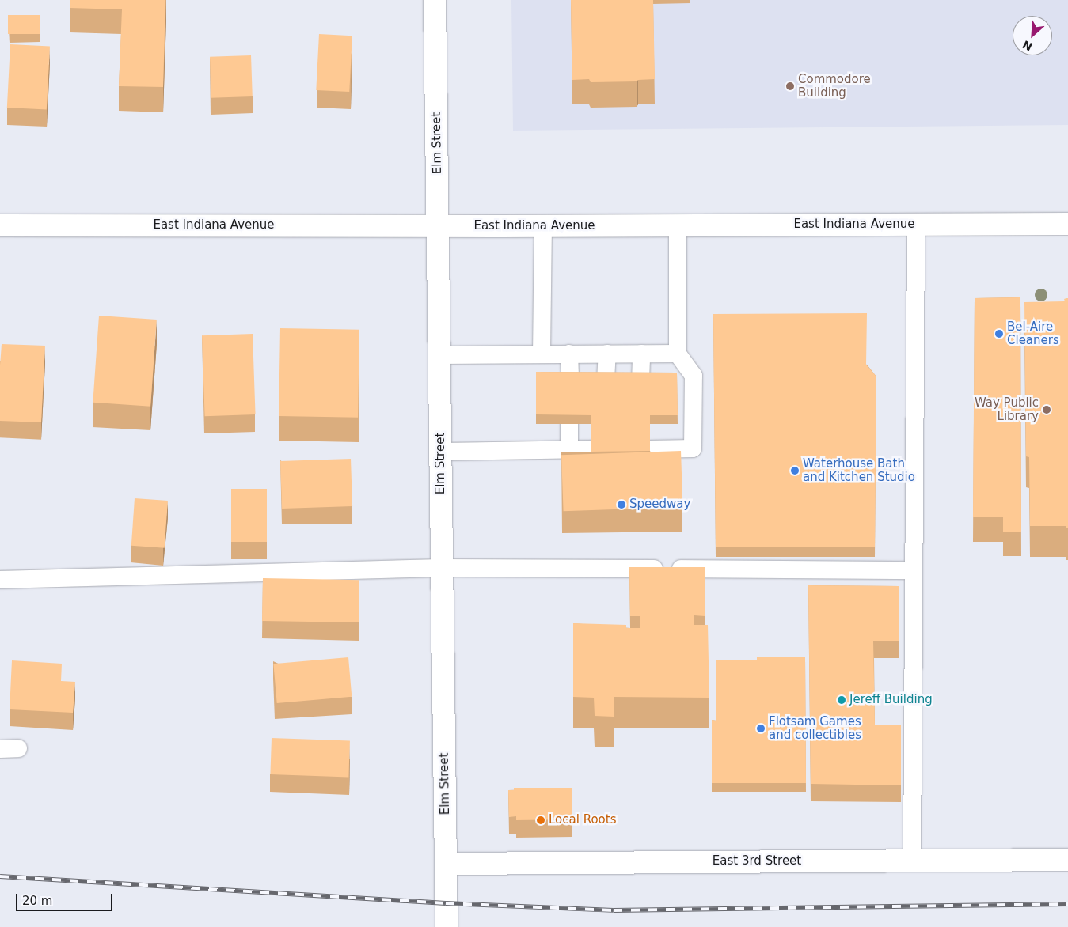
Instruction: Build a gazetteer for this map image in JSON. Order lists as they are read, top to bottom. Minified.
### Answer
{"streets":{"street":["Elm Street","East Indiana Avenue","East 3rd Street"]},"crossings":[["Elm Street","East Indiana Avenue"],["Elm Street","East 3rd Street"]],"places":["Commodore Building","Bel-Aire Cleaners","Way Public Library","Waterhouse Bath and Kitchen Studio","Speedway","Jereff Building","Flotsam Games and collectibles","Local Roots"],"scale_bar":"20 m","north":"bottom left"}
